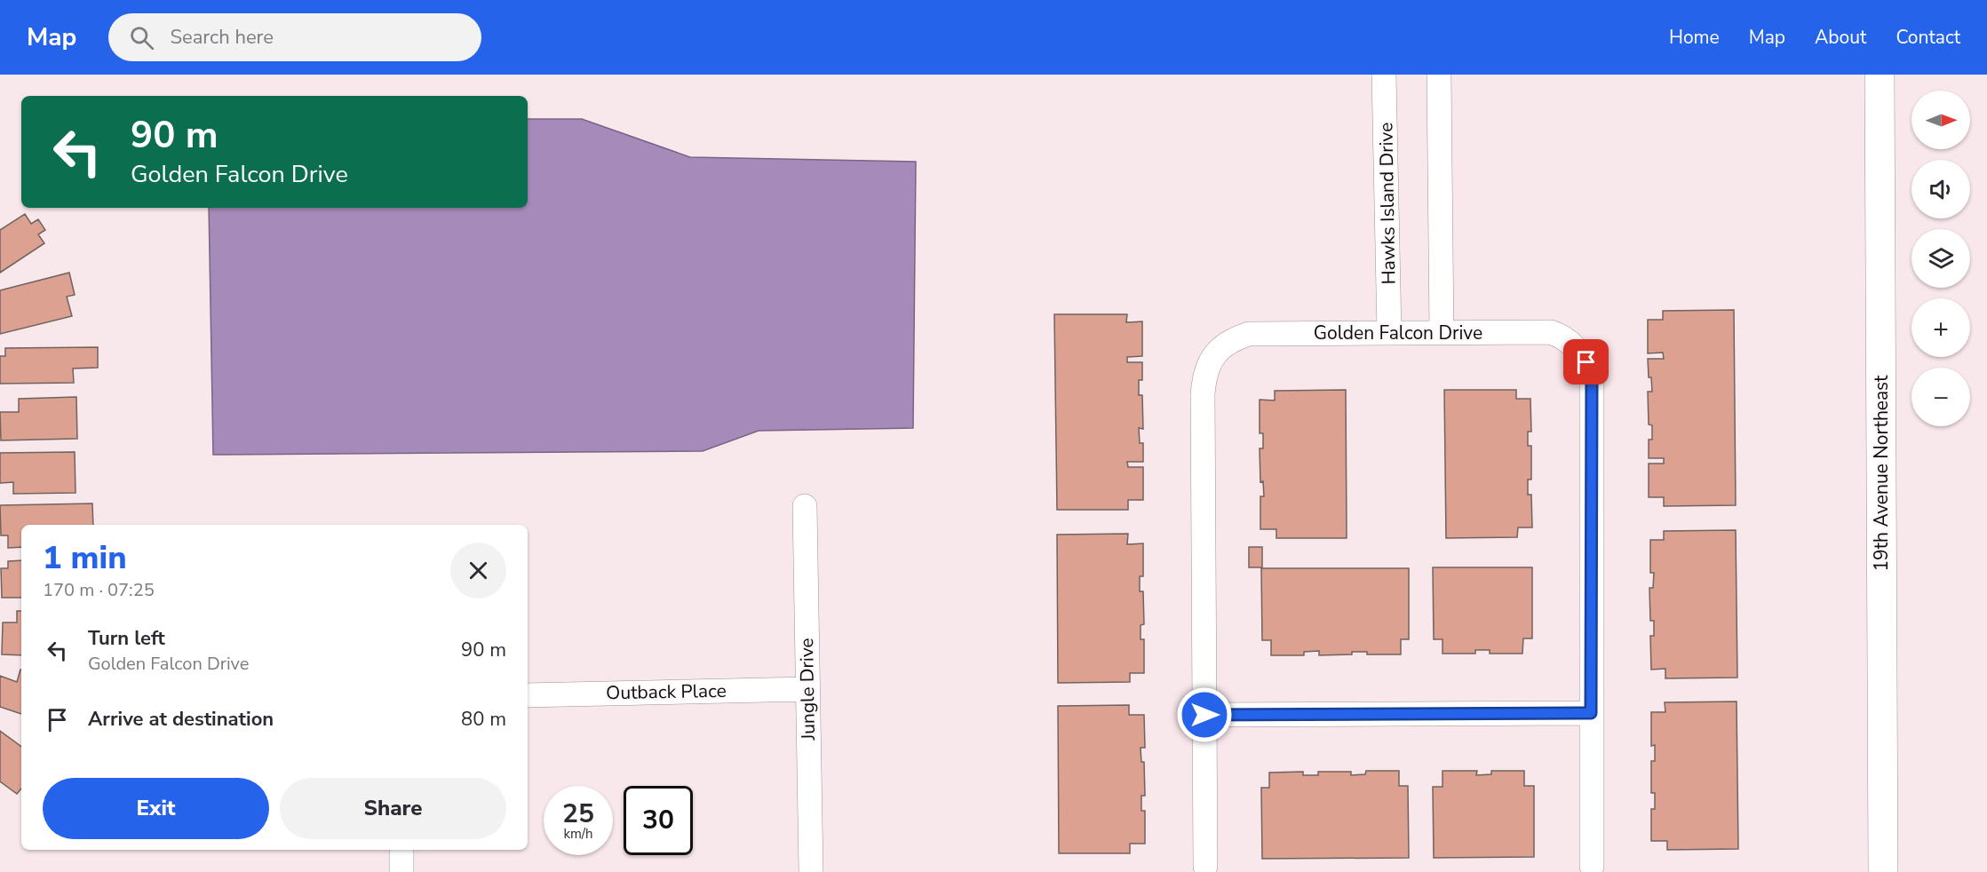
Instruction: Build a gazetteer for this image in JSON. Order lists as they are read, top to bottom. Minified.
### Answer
{"streets":{"street":["Hawks Island Drive","Golden Falcon Drive","19th Avenue Northeast","Jungle Drive","Outback Place"]},"crossings":[["Hawks Island Drive","Golden Falcon Drive"],["Jungle Drive","Outback Place"]],"north":"right","page":{"header":"Map","search":"Search here","nav":["Home","Map","About","Contact"],"map_buttons":["+","−"],"turn":["90 m","Golden Falcon Drive"],"heading":["1 min","170 m · 07:25"],"list":[{"name":"Turn left","note":"Golden Falcon Drive","value":"90 m"},{"name":"Arrive at destination","value":"80 m"}],"buttons":["Exit","Share"],"speed":"25 km/h","limit":"30"}}
